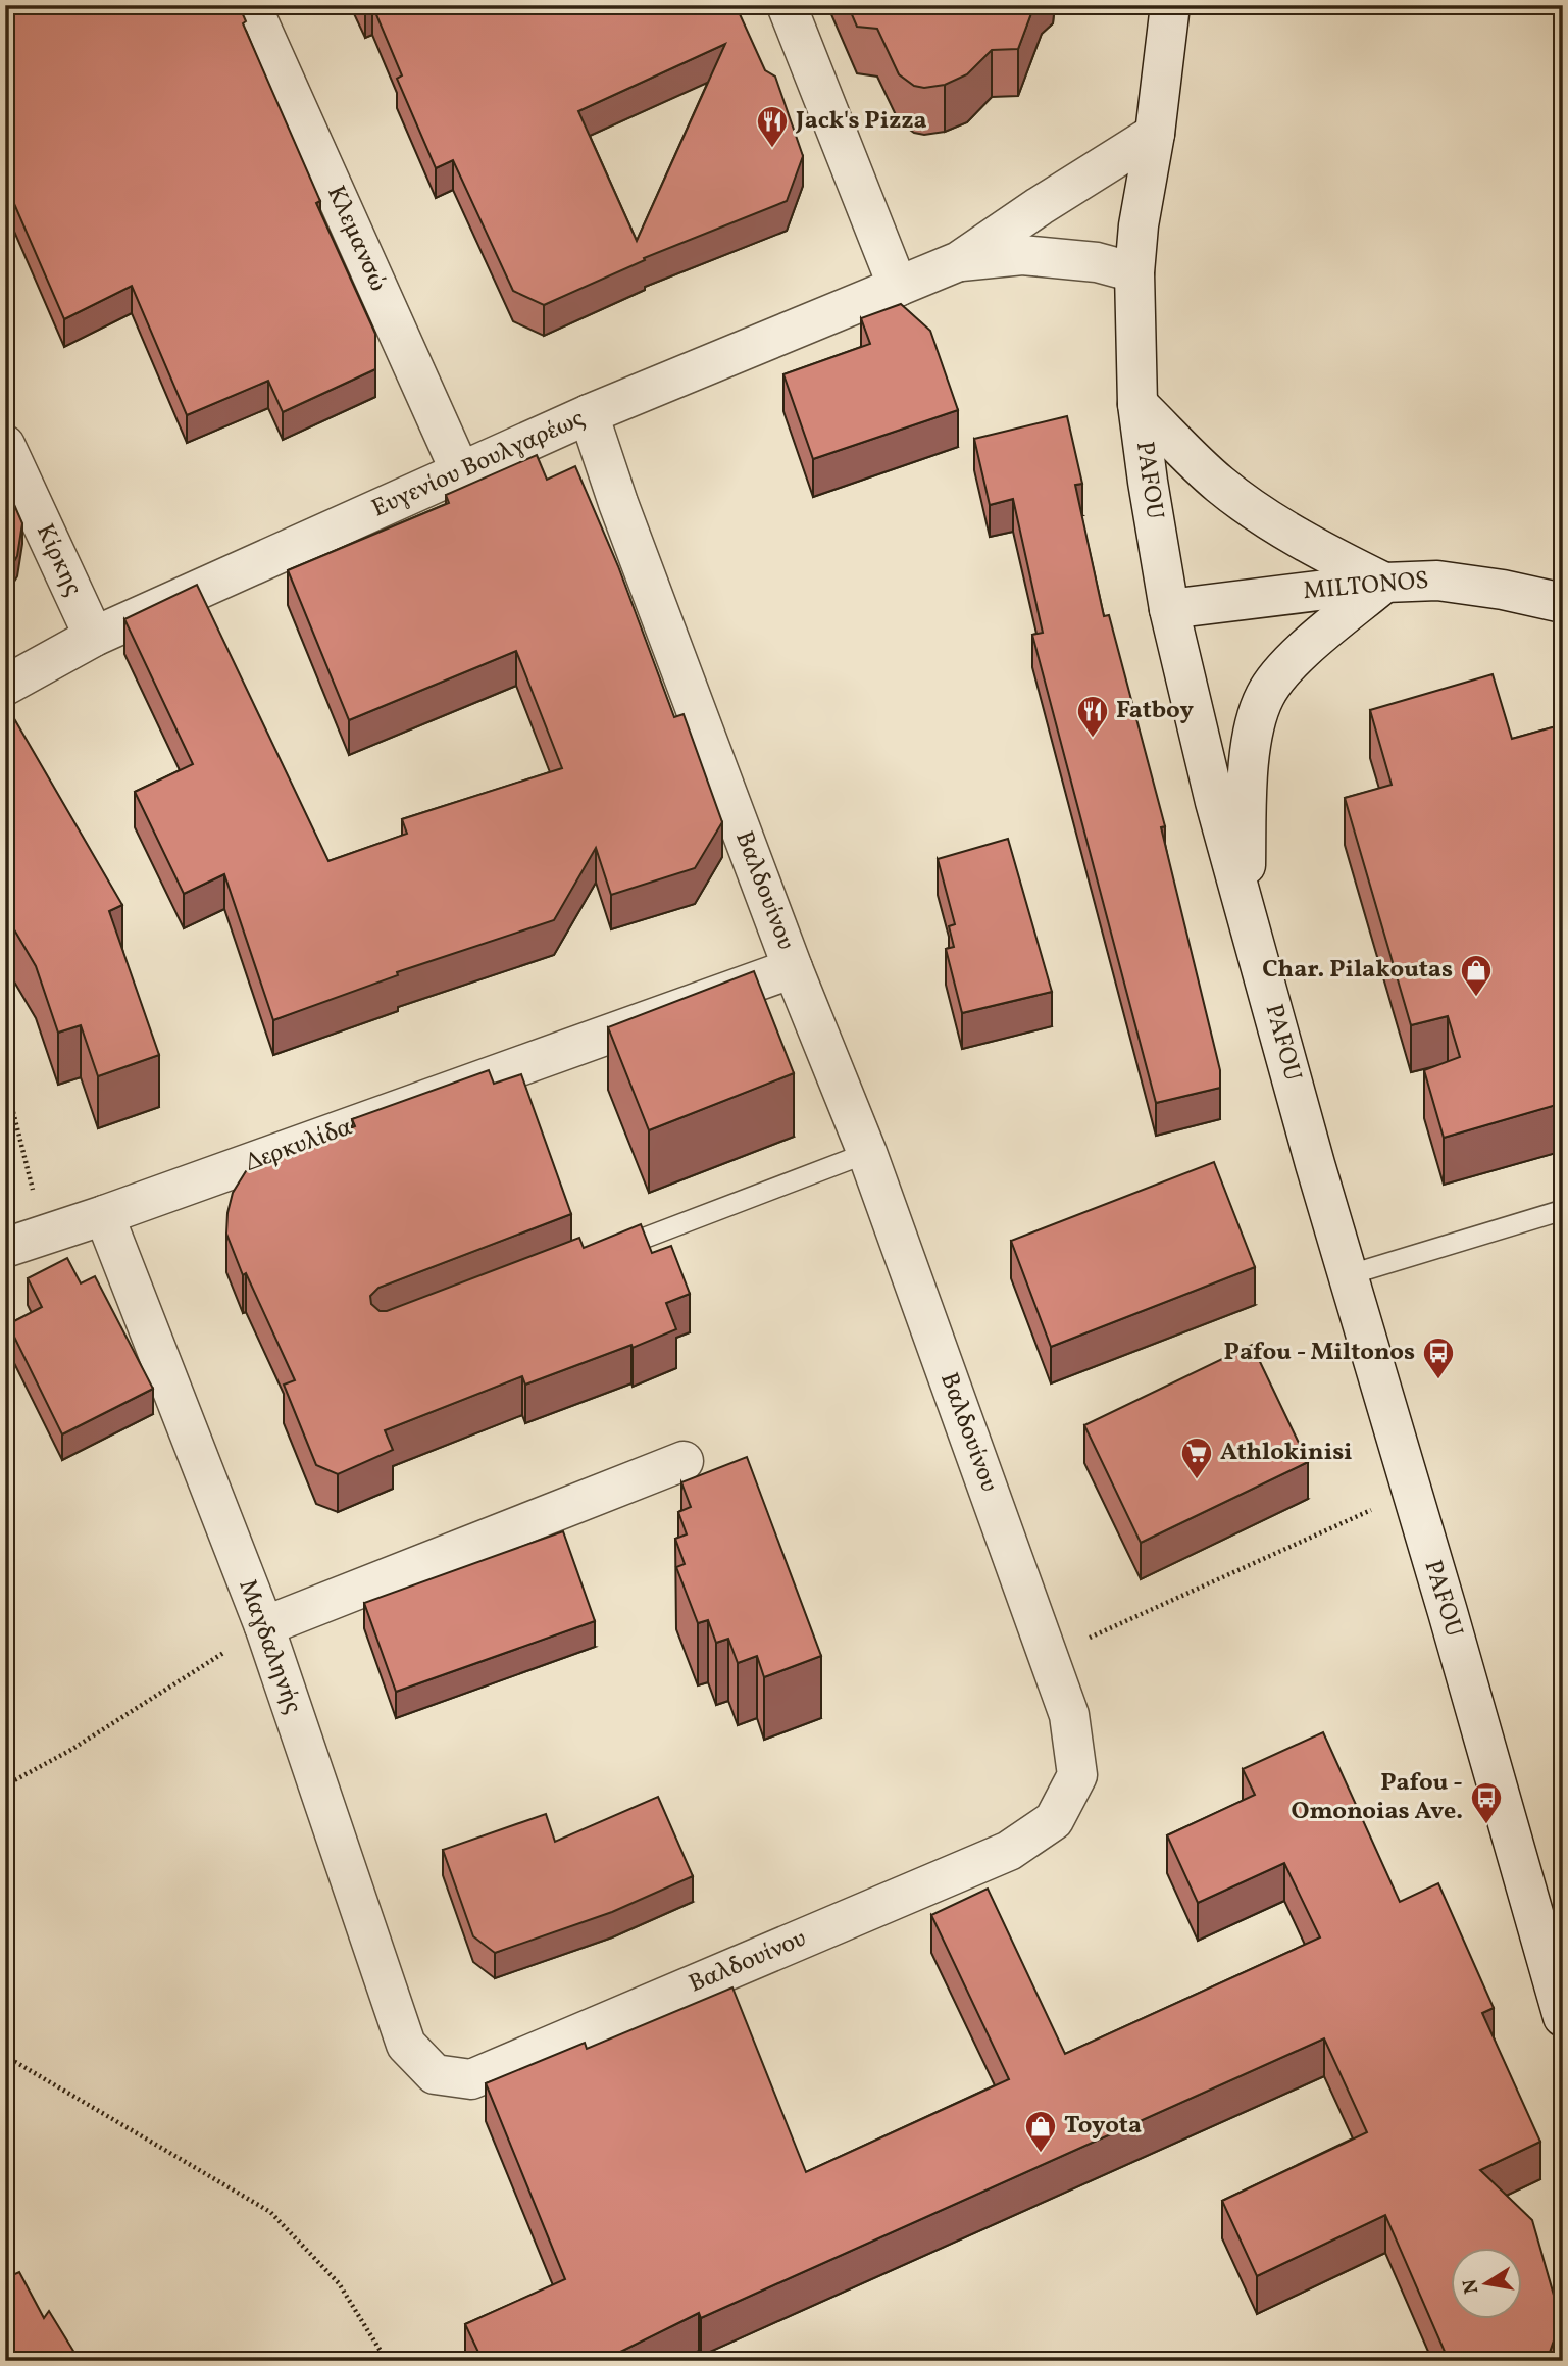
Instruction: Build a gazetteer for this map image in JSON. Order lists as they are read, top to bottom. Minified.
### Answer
{"streets":{"street":["Κλεμανσώ","Ευγενίου Βουλγαρέως","PAFOU","Κίρκης","MILTONOS","Βαλδουίνου","Δερκυλίδα","Μαγδαληνής"]},"crossings":[["Κλεμανσώ","Ευγενίου Βουλγαρέως"],["Ευγενίου Βουλγαρέως","PAFOU"],["Ευγενίου Βουλγαρέως","Κίρκης"],["Ευγενίου Βουλγαρέως","Βαλδουίνου"],["PAFOU","MILTONOS"],["Βαλδουίνου","Δερκυλίδα"],["Βαλδουίνου","Μαγδαληνής"],["Δερκυλίδα","Μαγδαληνής"]],"places":{"restaurant":["Jack's Pizza","Fatboy"],"shop":["Char. Pilakoutas","Toyota"],"bus stop":["Pafou - Miltonos","Pafou - Omonoias Ave."],"supermarket":["Athlokinisi"]},"north":"left"}
